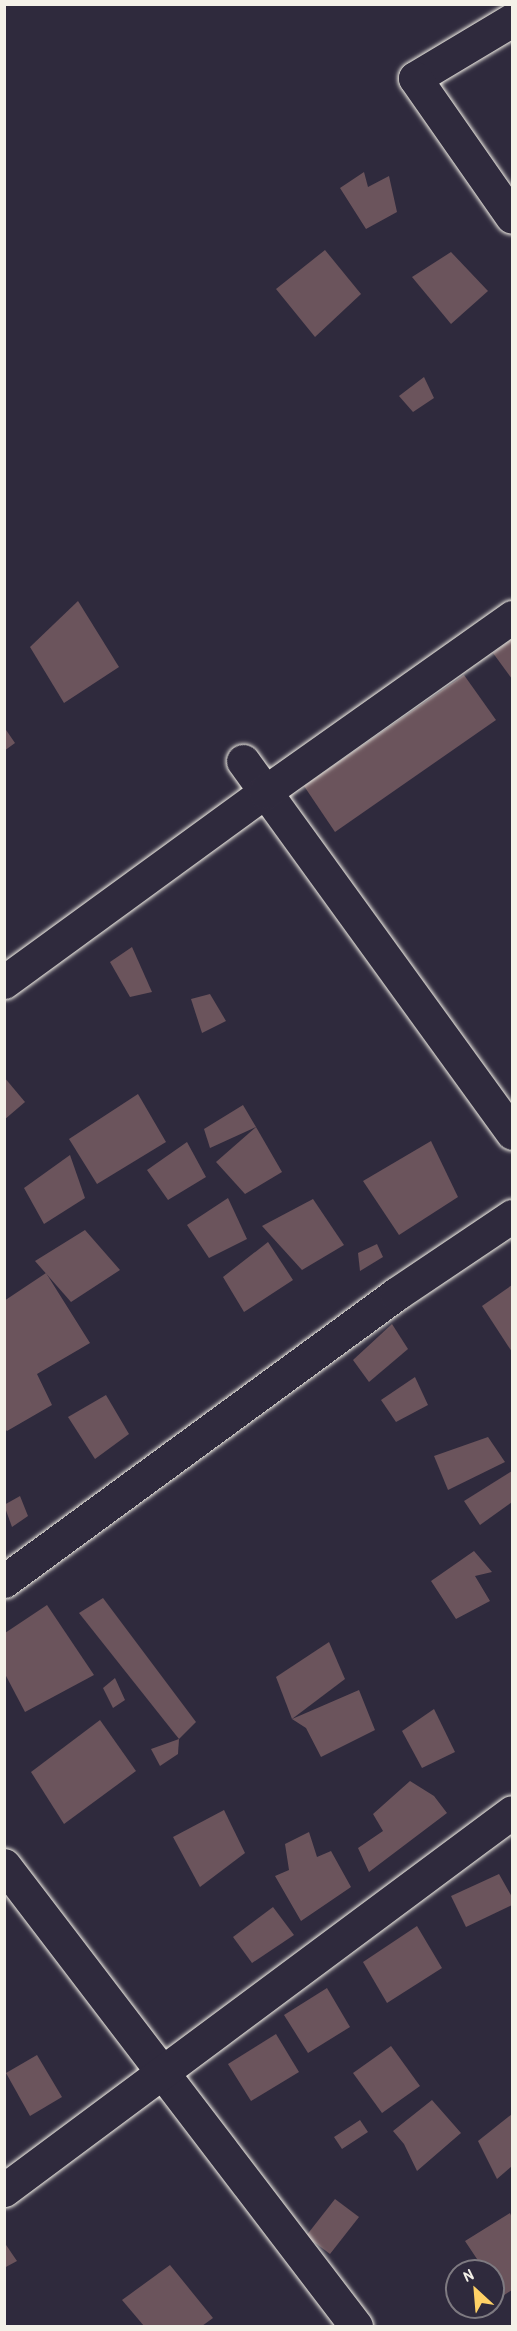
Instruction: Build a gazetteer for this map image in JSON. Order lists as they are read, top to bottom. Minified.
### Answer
{"north":"top left"}
